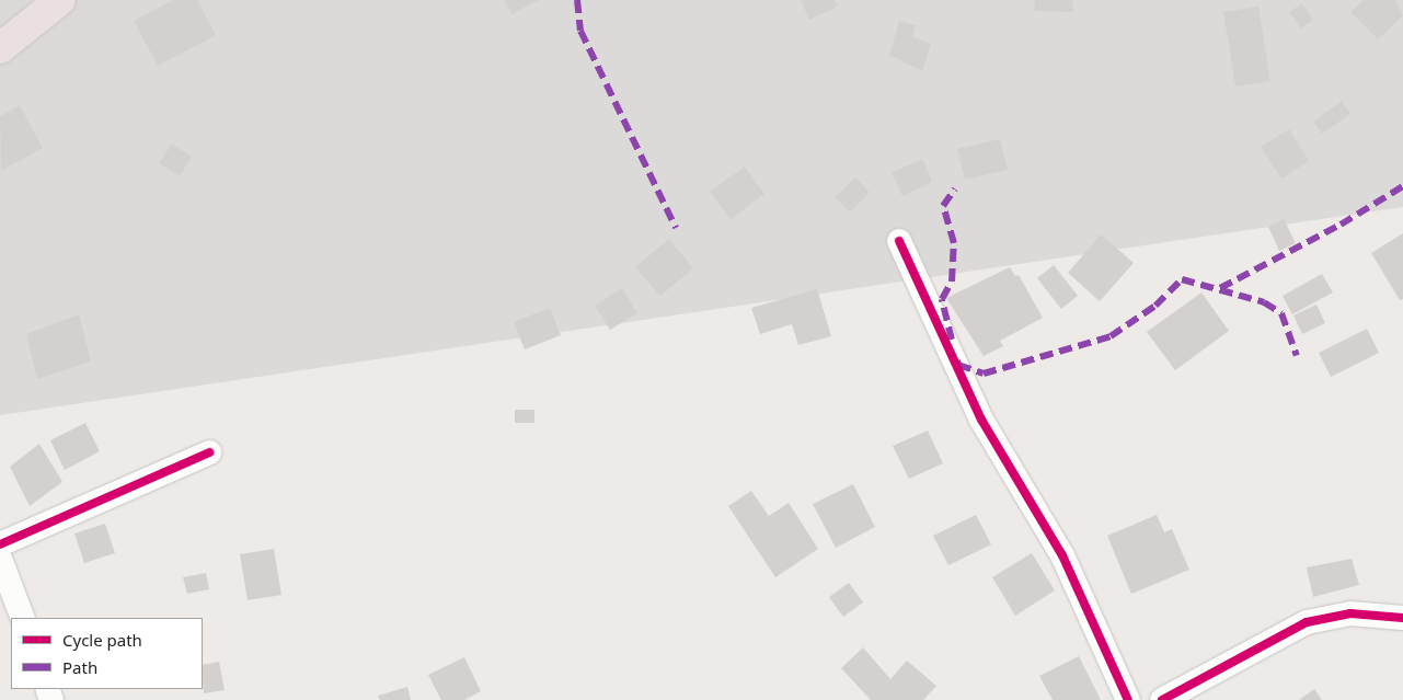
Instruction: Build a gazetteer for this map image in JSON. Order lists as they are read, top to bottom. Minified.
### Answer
{"legend":["Cycle path","Path"]}
